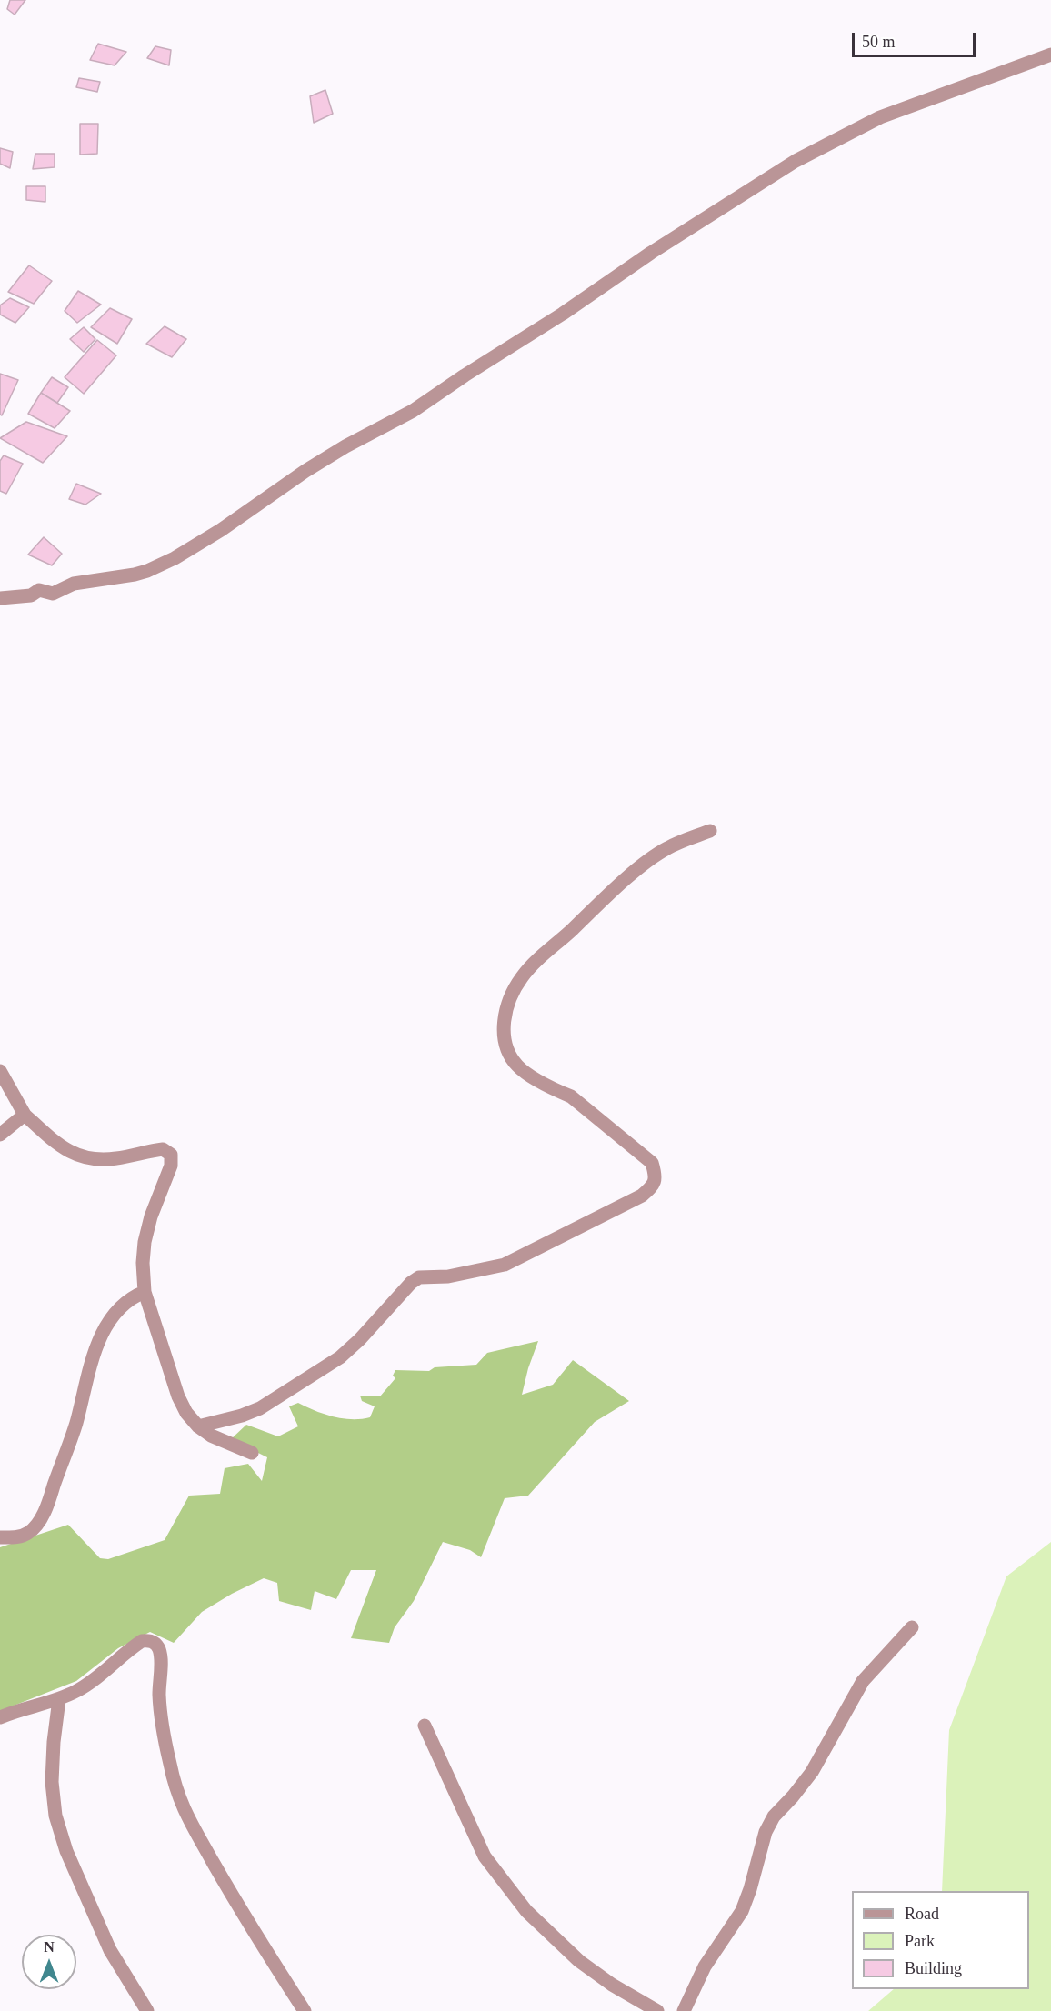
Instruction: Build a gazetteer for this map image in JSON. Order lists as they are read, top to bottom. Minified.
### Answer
{"legend":["Road","Park","Building"],"scale_bar":"50 m","north":"top"}
